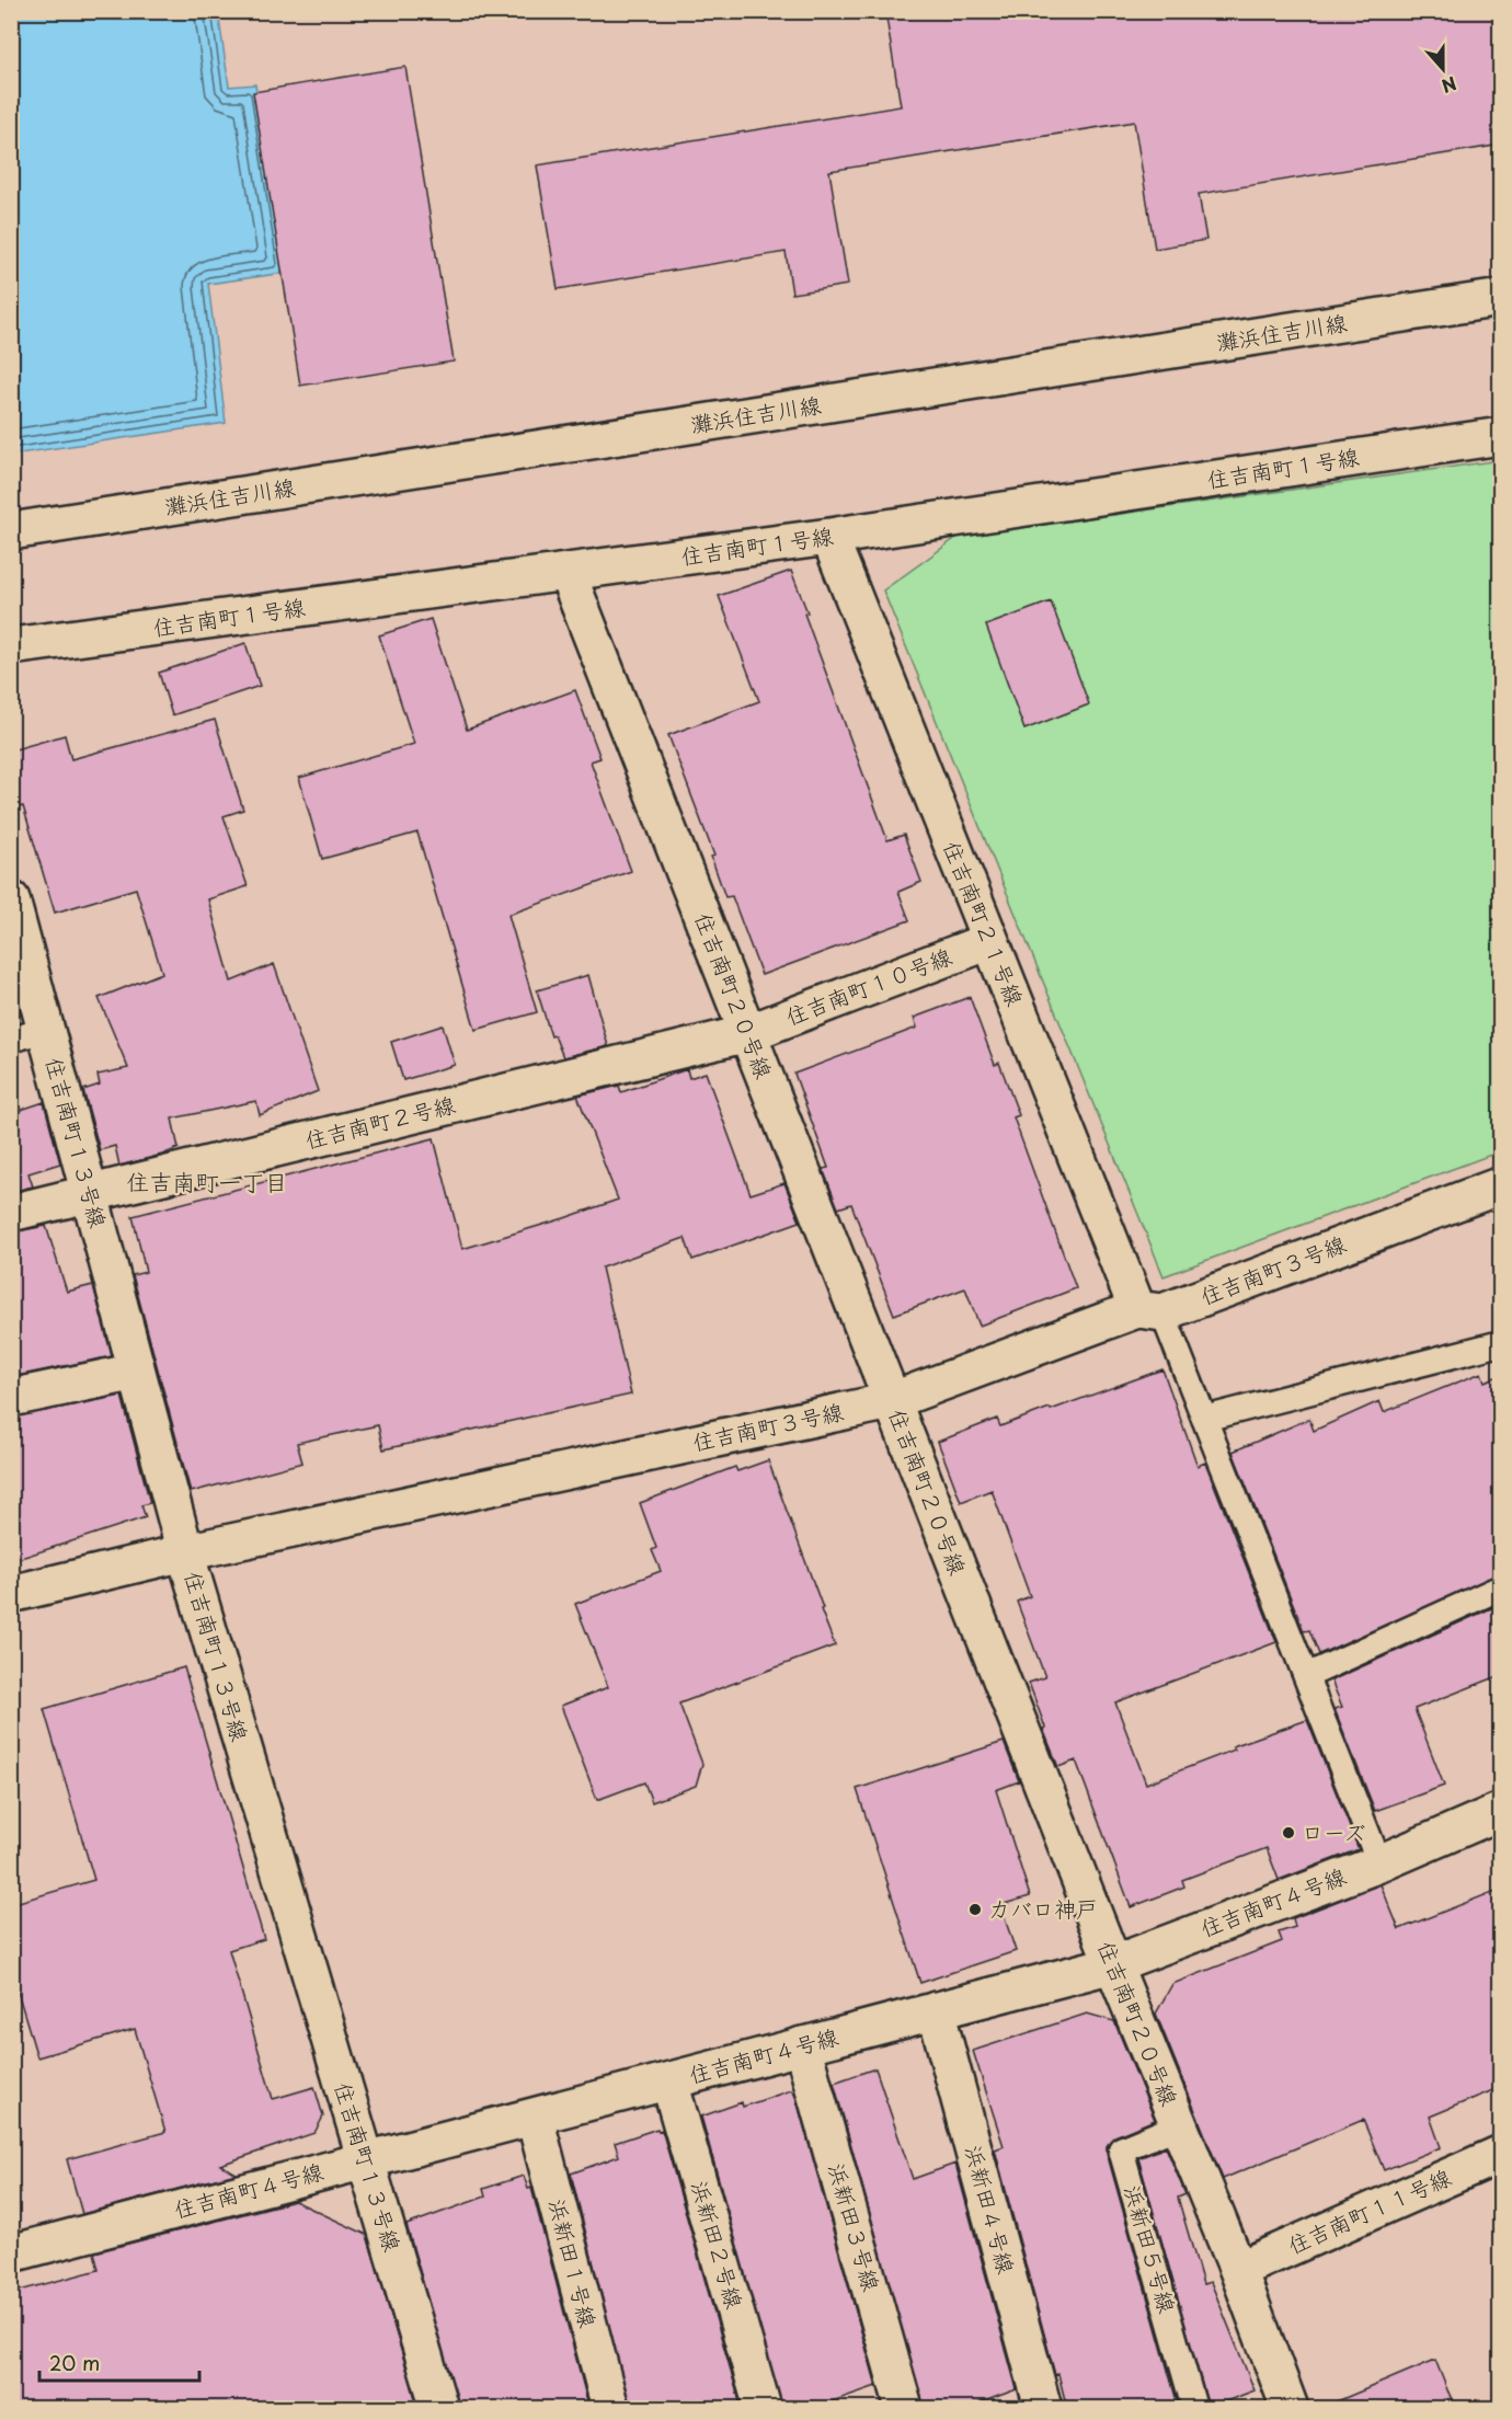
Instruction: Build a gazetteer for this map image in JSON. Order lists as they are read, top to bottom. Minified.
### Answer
{"streets":{"street":["灘浜住吉川線","住吉南町１号線","住吉南町２１号線","住吉南町１０号線","住吉南町２０号線","住吉南町２号線","住吉南町１３号線","住吉南町３号線","住吉南町４号線","浜新田４号線","住吉南町１１号線","浜新田３号線","浜新田２号線","浜新田１号線"],"lane":["浜新田５号線"]},"crossings":[["住吉南町１号線","住吉南町２１号線"],["住吉南町１号線","住吉南町２０号線"],["住吉南町２１号線","住吉南町１０号線"],["住吉南町２１号線","住吉南町３号線"],["住吉南町１０号線","住吉南町２０号線"],["住吉南町１０号線","住吉南町２号線"],["住吉南町２０号線","住吉南町２号線"],["住吉南町２０号線","住吉南町３号線"],["住吉南町２０号線","住吉南町４号線"],["住吉南町２０号線","住吉南町１１号線"],["住吉南町２０号線","浜新田５号線"],["住吉南町２号線","住吉南町１３号線"],["住吉南町１３号線","住吉南町３号線"],["住吉南町１３号線","住吉南町４号線"],["住吉南町４号線","浜新田４号線"],["住吉南町４号線","浜新田３号線"],["住吉南町４号線","浜新田２号線"],["住吉南町４号線","浜新田１号線"]],"districts":["住吉南町一丁目"],"places":["ローズ","カバロ神戸"],"scale_bar":"20 m","north":"bottom"}
